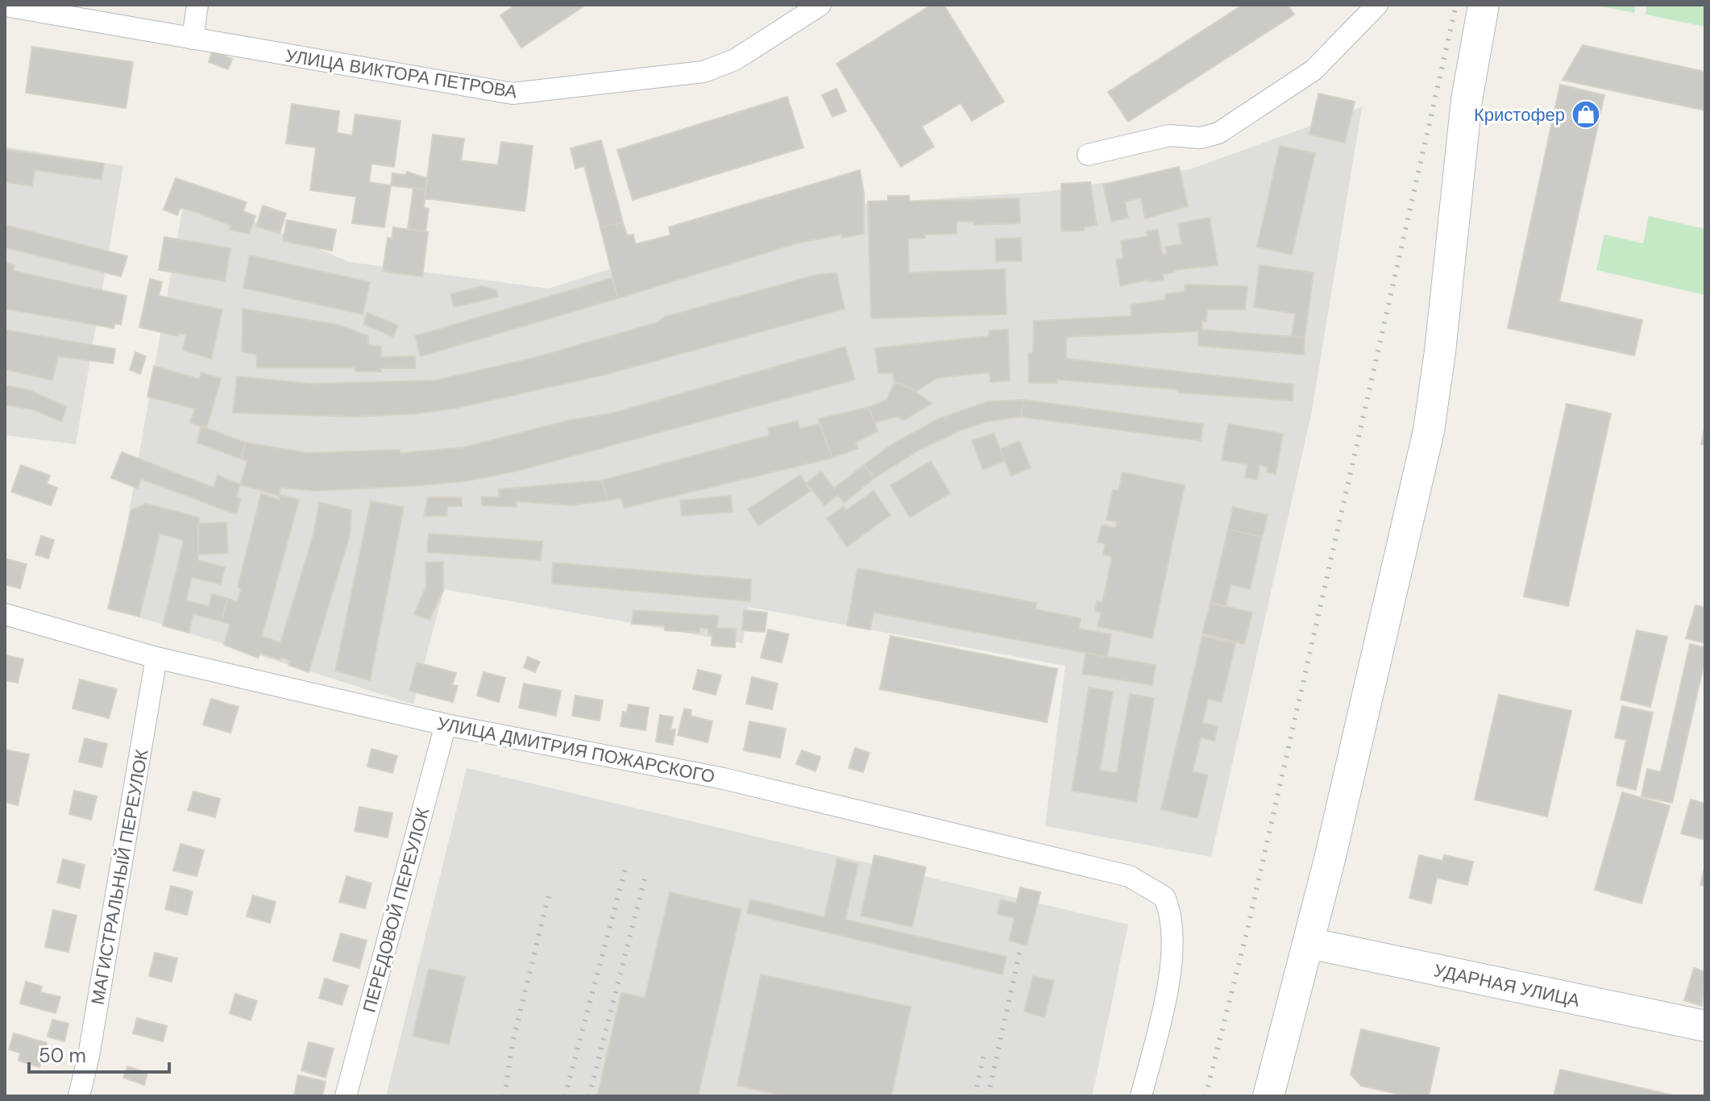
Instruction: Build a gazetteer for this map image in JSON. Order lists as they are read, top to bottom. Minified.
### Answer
{"streets":{"main road":["УДАРНАЯ УЛИЦА"],"street":["УЛИЦА ВИКТОРА ПЕТРОВА","УЛИЦА ДМИТРИЯ ПОЖАРСКОГО","МАГИСТРАЛЬНЫЙ ПЕРЕУЛОК","ПЕРЕДОВОЙ ПЕРЕУЛОК"]},"crossings":[["УЛИЦА ДМИТРИЯ ПОЖАРСКОГО","МАГИСТРАЛЬНЫЙ ПЕРЕУЛОК"],["УЛИЦА ДМИТРИЯ ПОЖАРСКОГО","ПЕРЕДОВОЙ ПЕРЕУЛОК"]],"places":{"shop":["Кристофер"]},"scale_bar":"50 m"}
